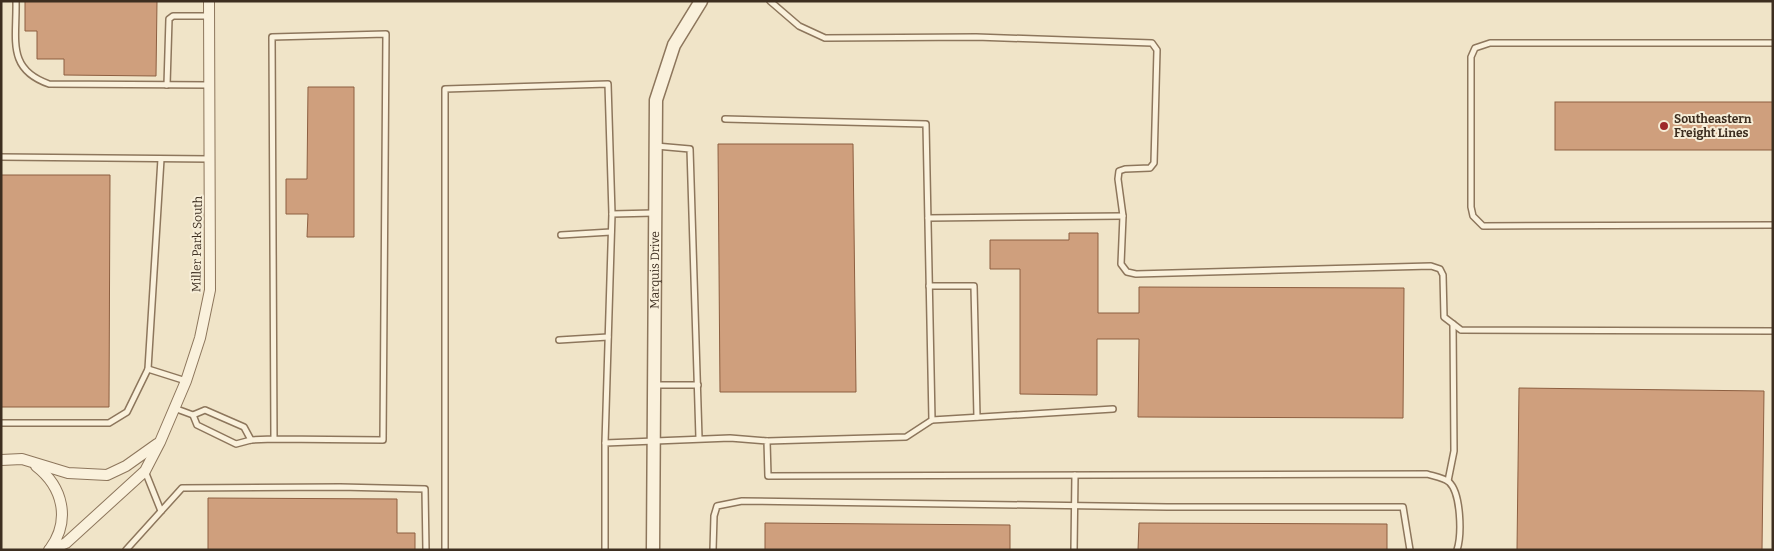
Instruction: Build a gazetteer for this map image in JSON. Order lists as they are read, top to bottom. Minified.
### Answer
{"streets":{"street":["Miller Park South","Marquis Drive"]},"places":["Southeastern Freight Lines"]}
